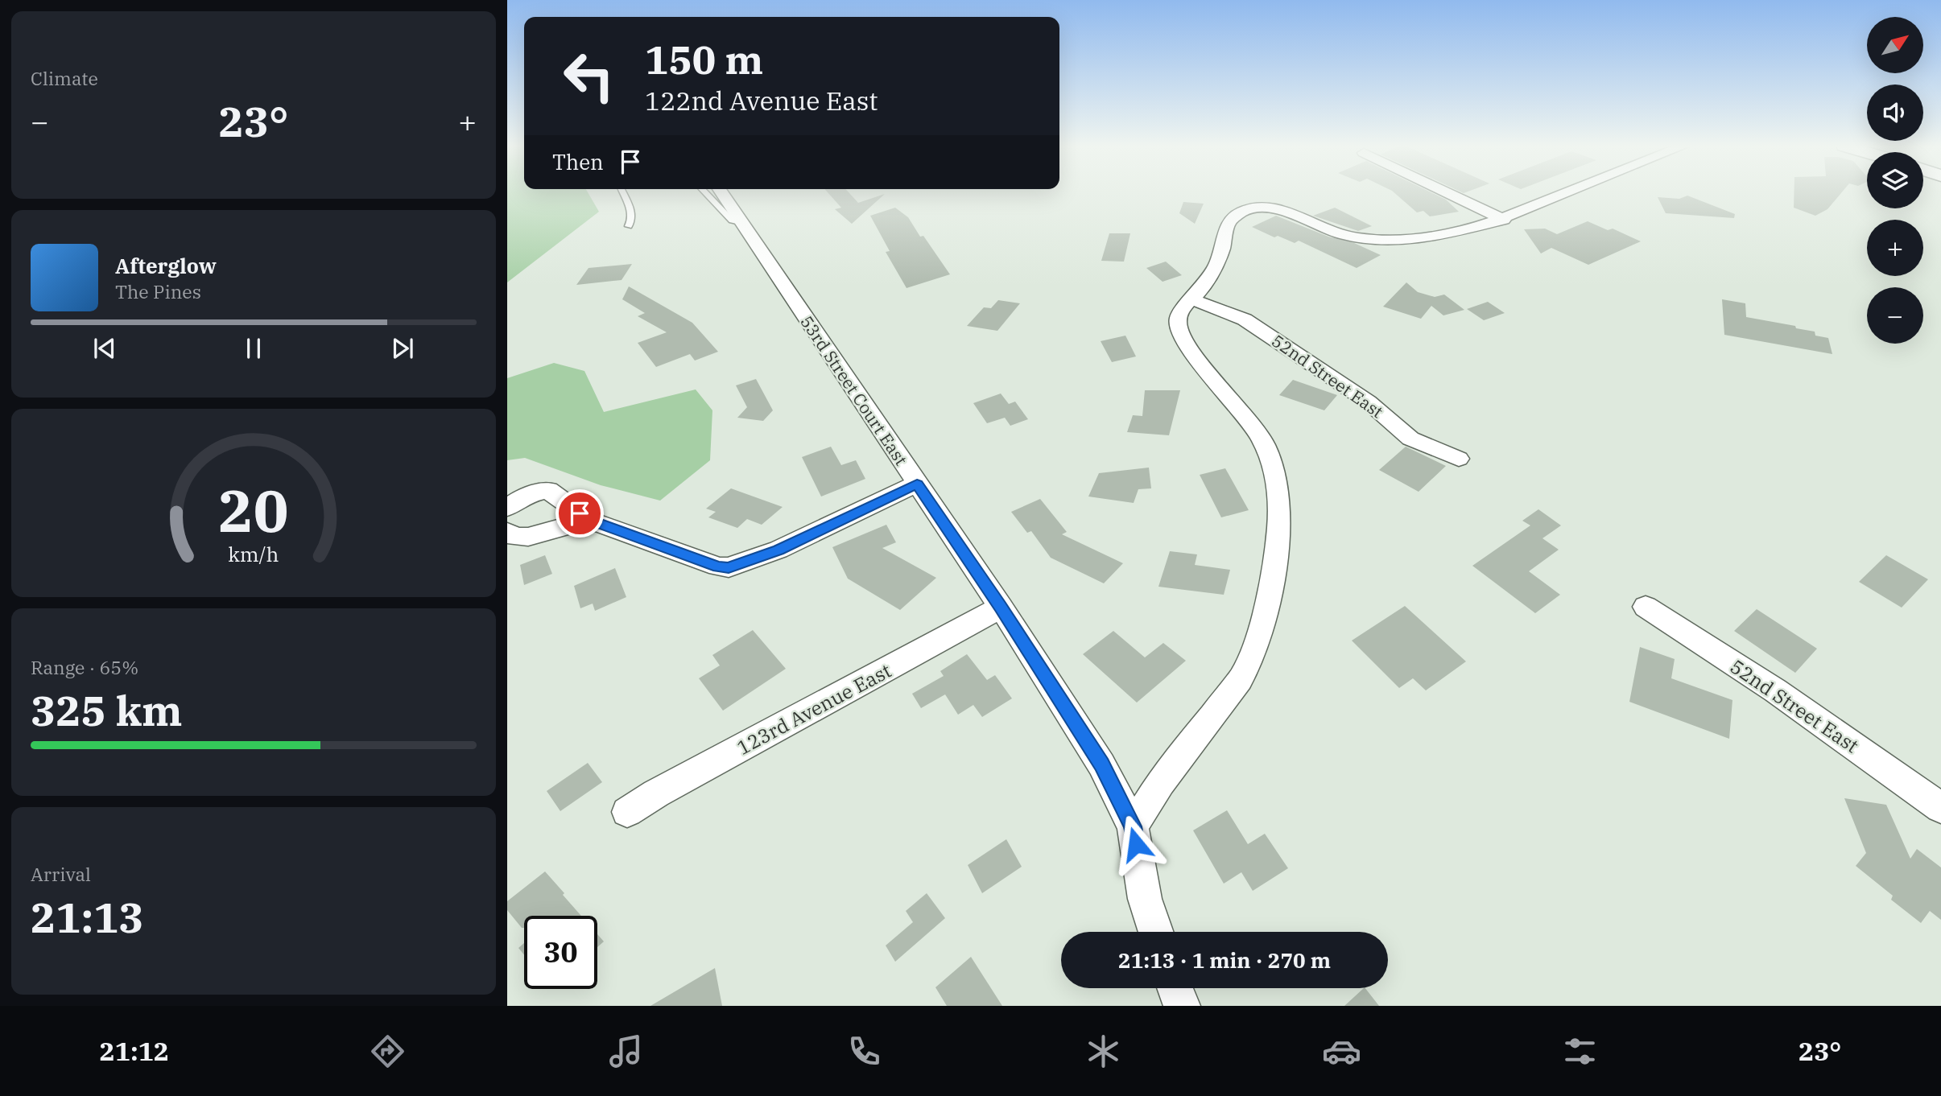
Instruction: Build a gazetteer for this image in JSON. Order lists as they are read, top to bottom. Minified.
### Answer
{"streets":{"street":["52nd Street East","53rd Street Court East","123rd Avenue East"]},"crossings":[["53rd Street Court East","123rd Avenue East"]],"north":"top right","page":{"tile":["Climate",["Range · 65%","325 km"],["Arrival","21:13"]],"map_buttons":["+","−"],"turn":["150 m","122nd Avenue East"],"heat":["−","23°","+"],"then":"Then","song":["Afterglow","The Pines"],"limit":"30","trip":"21:13 · 1 min · 270 m","tabs":["21:12","23°"],"gauge":["20","km/h"]}}
